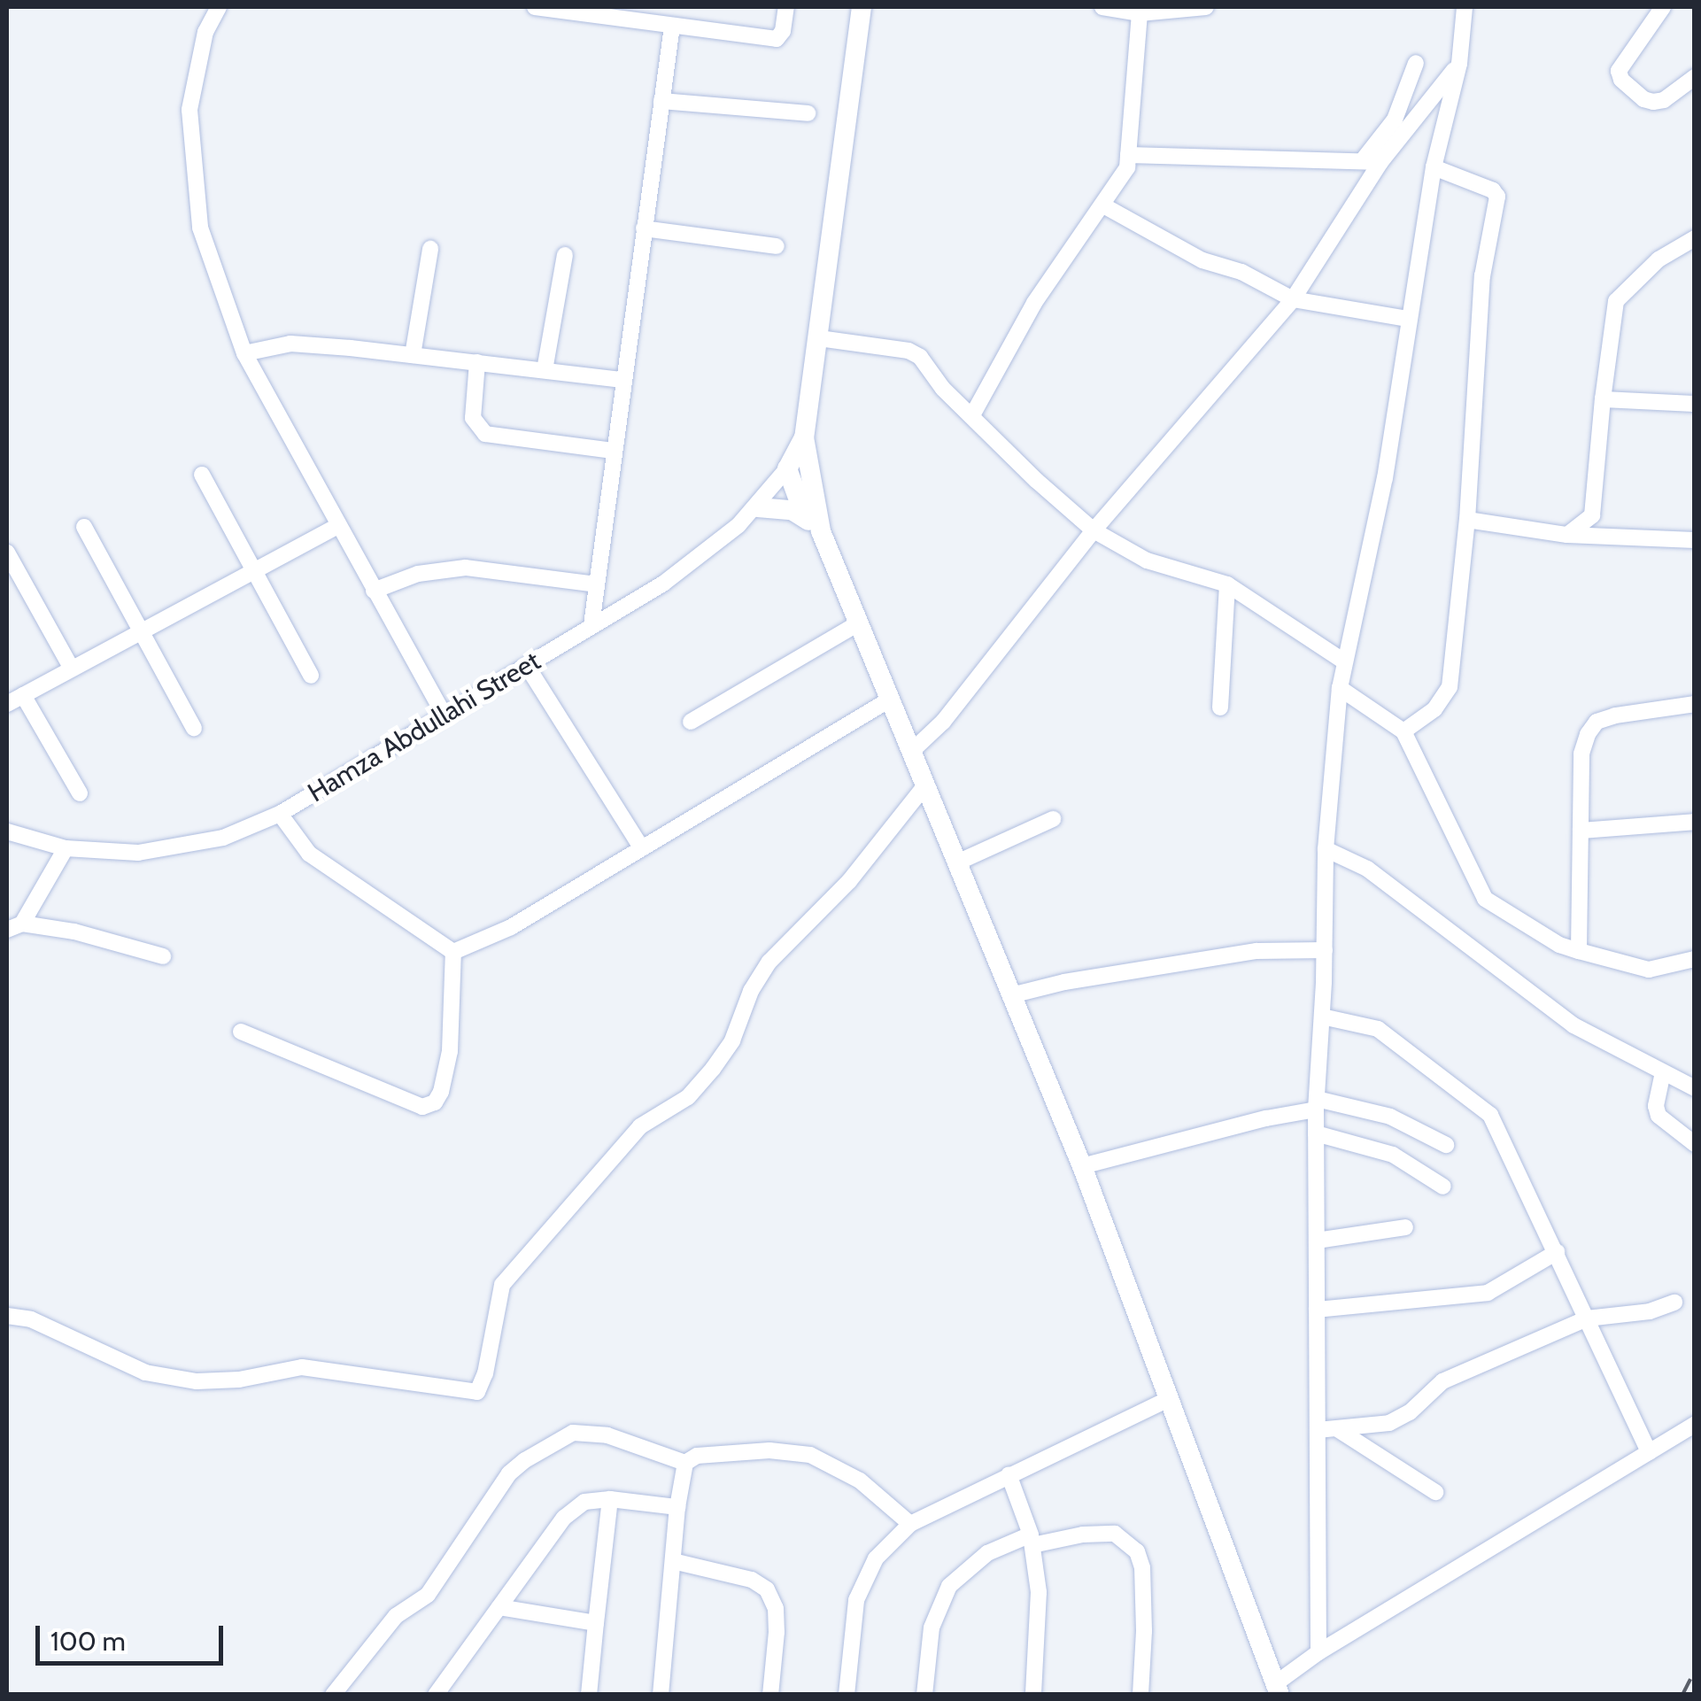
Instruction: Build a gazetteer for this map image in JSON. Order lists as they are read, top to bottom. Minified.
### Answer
{"streets":{"street":["Hamza Abdullahi Street"]},"scale_bar":"100 m"}
